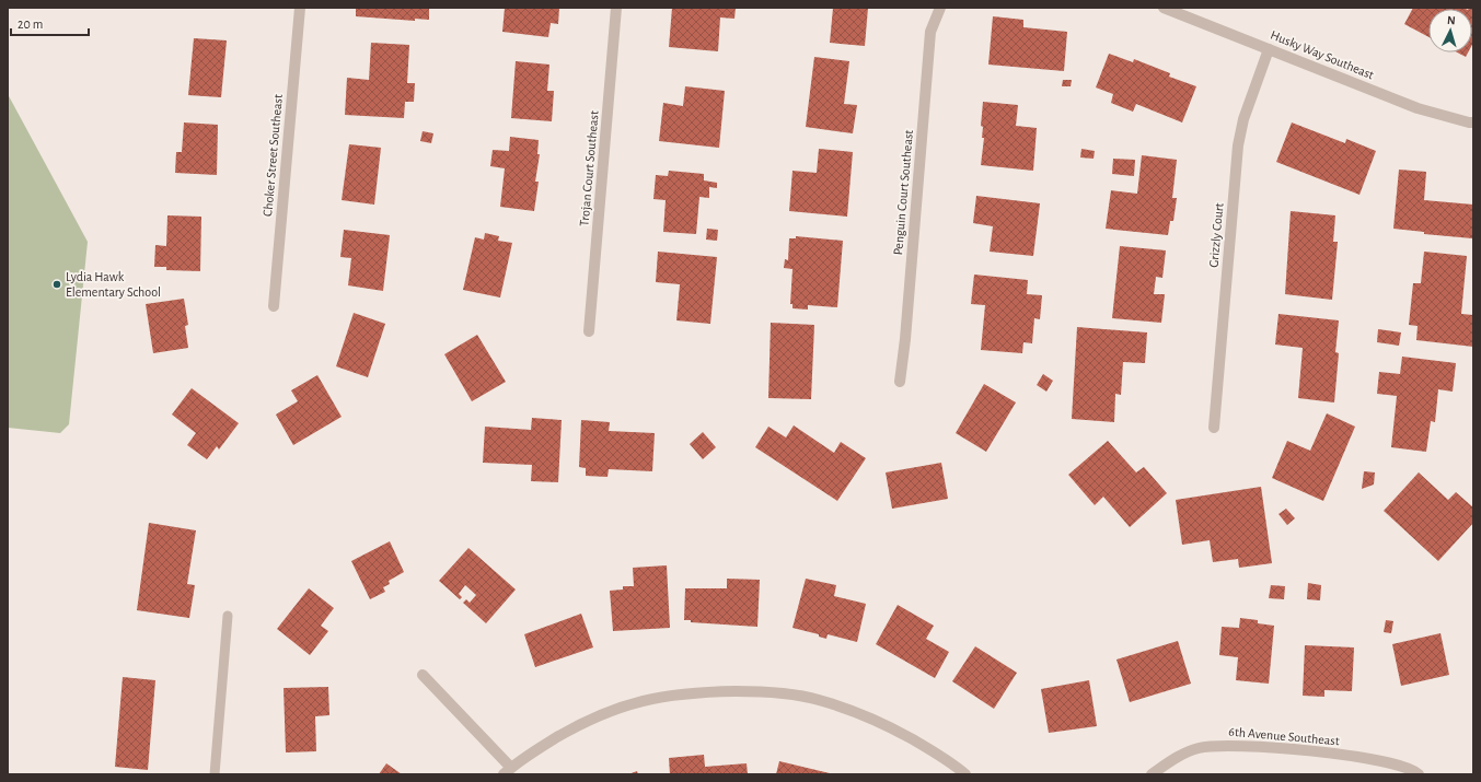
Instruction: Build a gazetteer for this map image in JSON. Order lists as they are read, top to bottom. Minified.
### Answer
{"streets":{"street":["Husky Way Southeast","Choker Street Southeast","Trojan Court Southeast","Penguin Court Southeast","Grizzly Court","6th Avenue Southeast"]},"crossings":[["Husky Way Southeast","Grizzly Court"]],"places":["Lydia Hawk Elementary School"],"scale_bar":"20 m","north":"top"}
